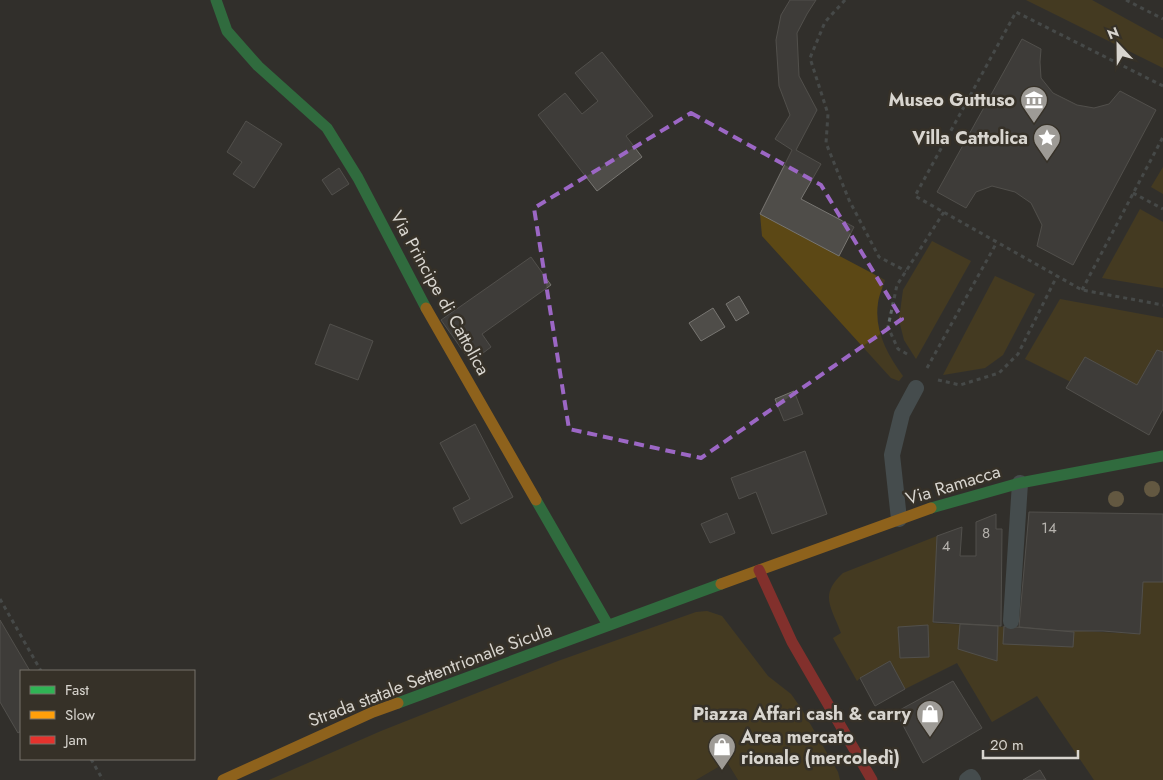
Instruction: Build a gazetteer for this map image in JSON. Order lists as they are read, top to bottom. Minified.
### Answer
{"streets":{"main road":["Via Principe di Cattolica","Via Ramacca","Strada statale Settentrionale Sicula"]},"crossings":[["Via Principe di Cattolica","Via Ramacca"],["Via Principe di Cattolica","Strada statale Settentrionale Sicula"],["Via Ramacca","Strada statale Settentrionale Sicula"]],"places":{"museum":["Museo Guttuso"],"place":["Villa Cattolica"],"shop":["Piazza Affari cash & carry","Area mercato rionale (mercoledì)"]},"house_numbers":["14","8","4"],"legend":["Fast","Slow","Jam"],"scale_bar":"20 m","north":"top"}
